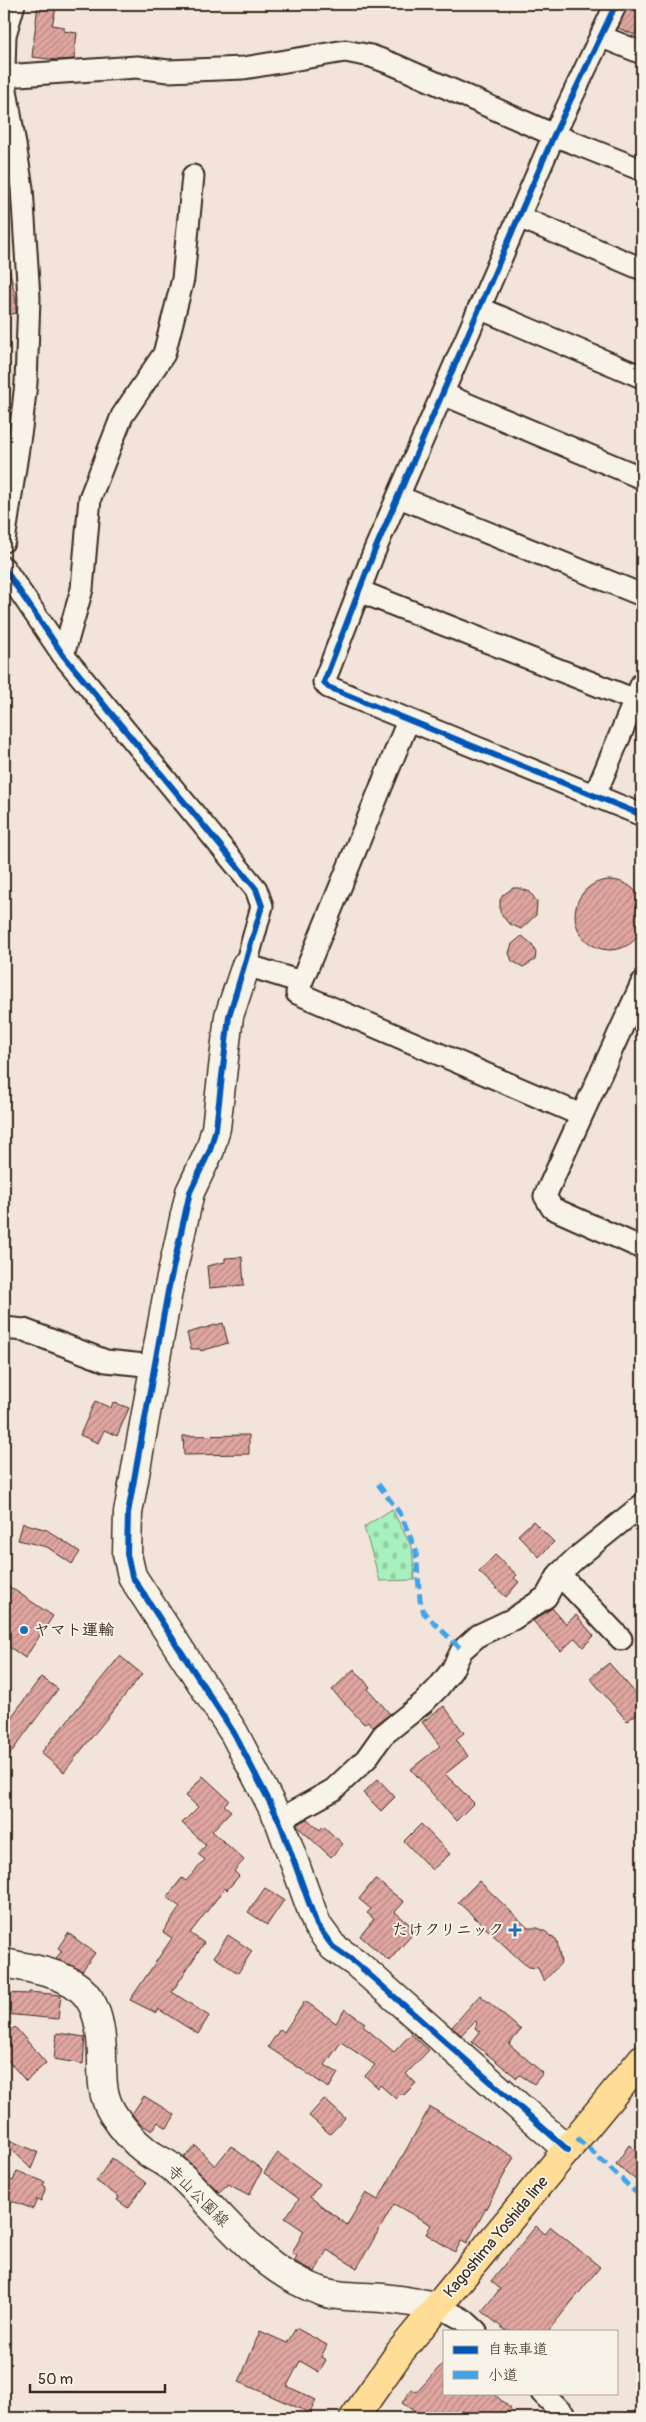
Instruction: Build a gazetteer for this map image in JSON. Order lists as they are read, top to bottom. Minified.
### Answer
{"streets":{"main road":["Kagoshima Yoshida line"],"street":["寺山公園線"]},"crossings":[["寺山公園線","Kagoshima Yoshida line"]],"places":{"other":["ヤマト運輸"],"health":["たけクリニック"]},"legend":["自転車道","小道"],"scale_bar":"50 m"}
